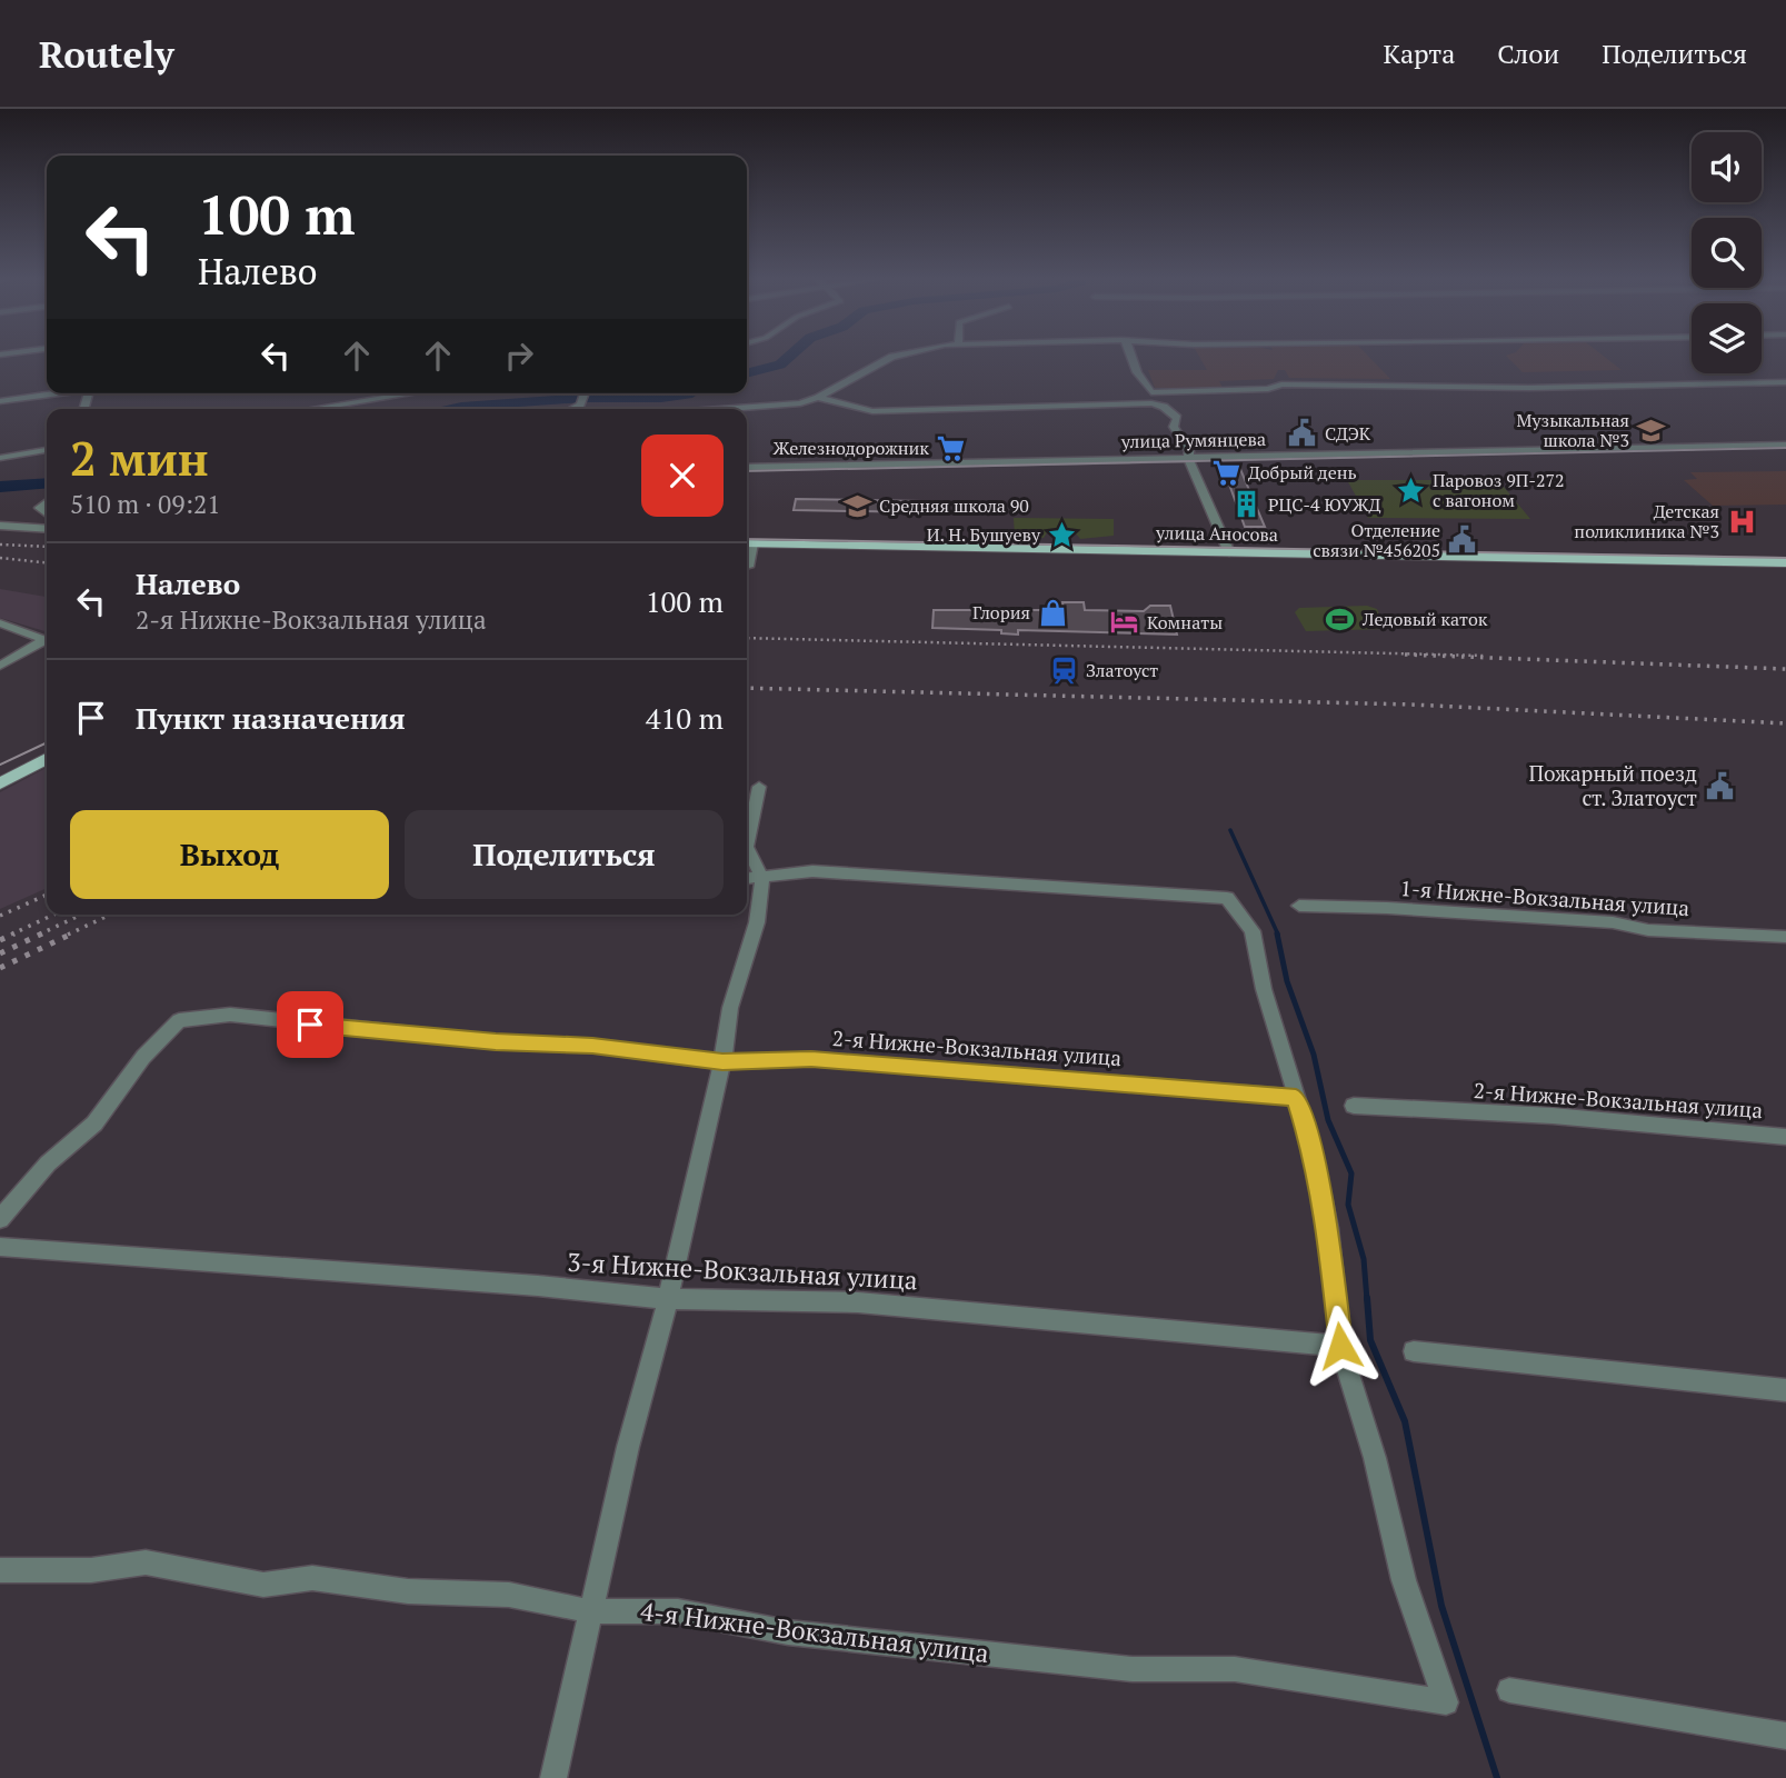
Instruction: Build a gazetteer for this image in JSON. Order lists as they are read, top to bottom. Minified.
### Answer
{"streets":{"main road":["улица Аносова"],"street":["улица Румянцева","1-я Нижне-Вокзальная улица","2-я Нижне-Вокзальная улица","3-я Нижне-Вокзальная улица","4-я Нижне-Вокзальная улица"]},"crossings":[["3-я Нижне-Вокзальная улица","4-я Нижне-Вокзальная улица"]],"places":{"school or university":["Музыкальная школа №3","Средняя школа 90"],"public building":["СДЭК","Отделение связи №456205","Пожарный поезд ст. Златоуст"],"supermarket":["Железнодорожник","Добрый день"],"place":["Паровоз 9П-272 с вагоном","И. Н. Бушуеву"],"building":["РЦС-4 ЮУЖД"],"hospital":["Детская поликлиника №3"],"shop":["Глория"],"sports":["Ледовый каток"],"hotel":["Комнаты"],"station":["Златоуст"]},"page":{"header":"Routely","nav":["Карта","Слои","Поделиться"],"turn":["100 m","Налево"],"heading":["2 мин","510 m · 09:21"],"list":[{"name":"Налево","note":"2-я Нижне-Вокзальная улица","value":"100 m"},{"name":"Пункт назначения","value":"410 m"}],"buttons":["Выход","Поделиться"]}}
